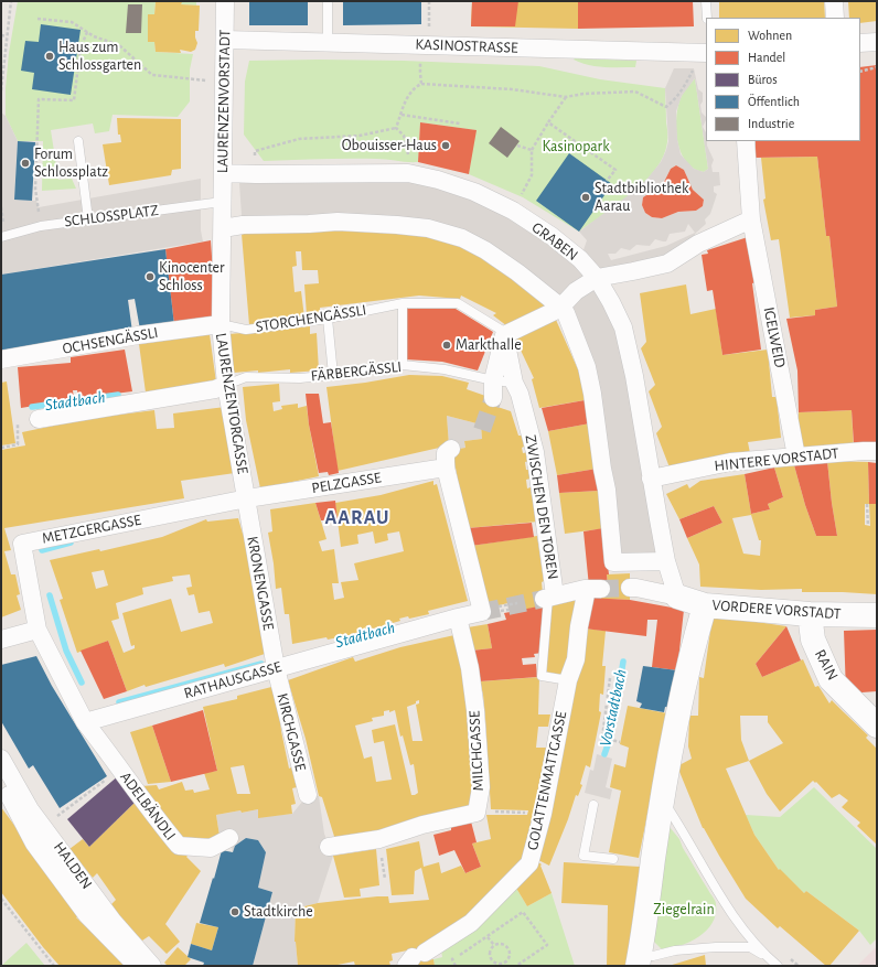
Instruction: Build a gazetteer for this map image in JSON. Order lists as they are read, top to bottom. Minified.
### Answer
{"streets":{"street":["KASINOSTRASSE","LAURENZENVORSTADT","GRABEN","IGELWEID","OCHSENGÄSSLI","LAURENZENTORGASSE","HINTERE VORSTADT","PELZGASSE","ZWISCHEN DEN TOREN","METZGERGASSE","KRONENGASSE","VORDERE VORSTADT","RAIN","RATHAUSGASSE","KIRCHGASSE","MILCHGASSE","GOLATTENMATTGASSE","ADELBÄNDLI","HALDEN"],"lane":["SCHLOSSPLATZ","STORCHENGÄSSLI","FÄRBERGÄSSLI"]},"crossings":[["KASINOSTRASSE","LAURENZENVORSTADT"],["LAURENZENVORSTADT","SCHLOSSPLATZ"],["LAURENZENVORSTADT","GRABEN"],["LAURENZENVORSTADT","LAURENZENTORGASSE"],["SCHLOSSPLATZ","LAURENZENTORGASSE"],["GRABEN","HINTERE VORSTADT"],["GRABEN","VORDERE VORSTADT"],["STORCHENGÄSSLI","OCHSENGÄSSLI"],["STORCHENGÄSSLI","LAURENZENTORGASSE"],["STORCHENGÄSSLI","ZWISCHEN DEN TOREN"],["IGELWEID","HINTERE VORSTADT"],["OCHSENGÄSSLI","LAURENZENTORGASSE"],["FÄRBERGÄSSLI","LAURENZENTORGASSE"],["FÄRBERGÄSSLI","ZWISCHEN DEN TOREN"],["LAURENZENTORGASSE","PELZGASSE"],["LAURENZENTORGASSE","METZGERGASSE"],["LAURENZENTORGASSE","KRONENGASSE"],["PELZGASSE","METZGERGASSE"],["PELZGASSE","KRONENGASSE"],["ZWISCHEN DEN TOREN","GOLATTENMATTGASSE"],["METZGERGASSE","KRONENGASSE"],["KRONENGASSE","RATHAUSGASSE"],["KRONENGASSE","KIRCHGASSE"],["VORDERE VORSTADT","RAIN"],["RATHAUSGASSE","KIRCHGASSE"],["RATHAUSGASSE","MILCHGASSE"],["RATHAUSGASSE","ADELBÄNDLI"]],"districts":["AARAU"],"water":["Stadtbach","Vorstadtbach"],"parks":["Kasinopark","Ziegelrain"],"places":["Haus zum Schlossgarten","Obouisser-Haus","Forum Schlossplatz","Stadtbibliothek Aarau","Kinocenter Schloss","Markthalle","Stadtkirche"],"legend":["Wohnen","Handel","Büros","Öffentlich","Industrie"]}
